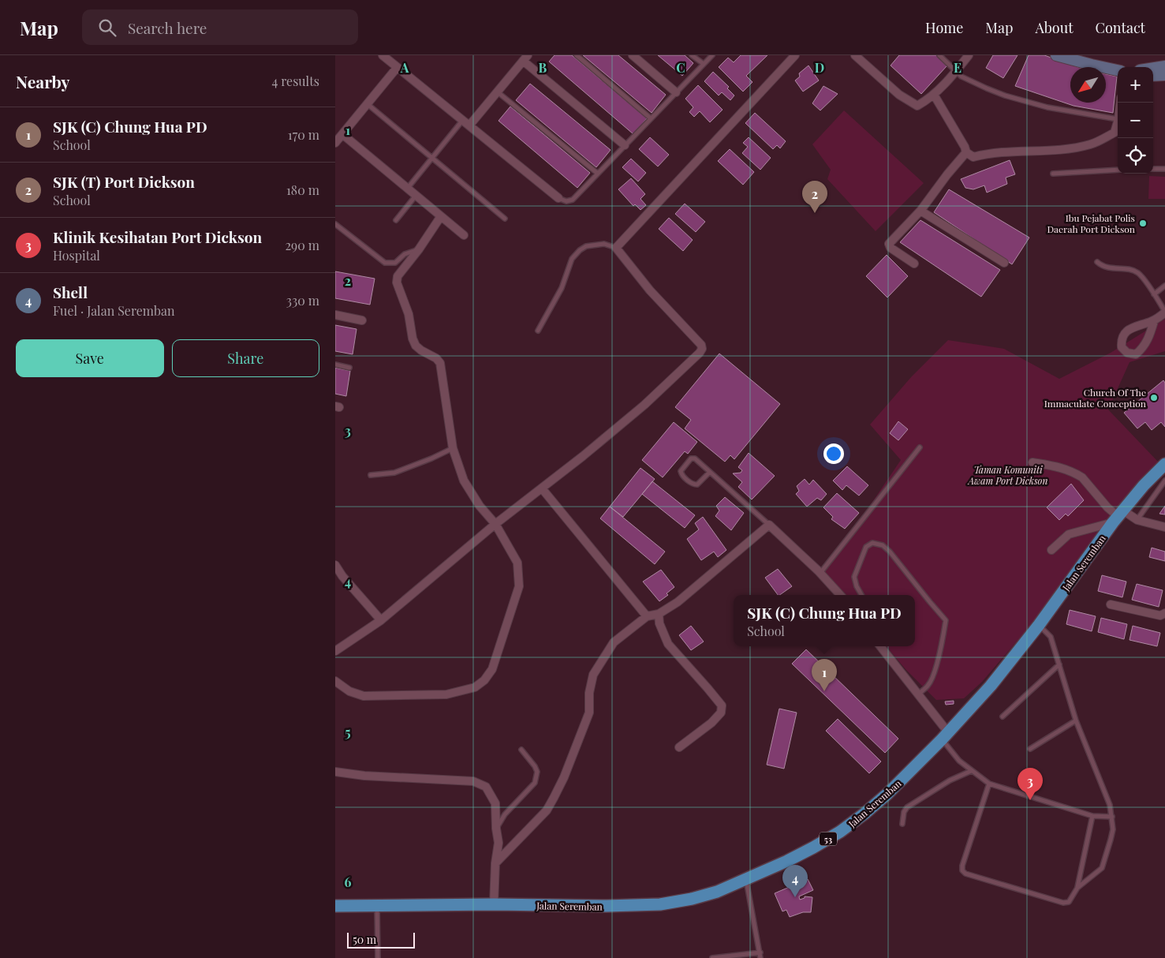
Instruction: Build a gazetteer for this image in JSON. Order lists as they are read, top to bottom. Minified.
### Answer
{"streets":{"main road":["Jalan Seremban","53"]},"parks":["Taman Komuniti Awam Port Dickson"],"places":["Ibu Pejabat Polis Daerah Port Dickson","Church Of The Immaculate Conception"],"scale_bar":"50 m","north":"bottom left","page":{"header":"Map","search":"Search here","nav":["Home","Map","About","Contact"],"heading":["Nearby","4 results"],"map_buttons":["+","−"],"list":[{"mark":"1","name":"SJK (C) Chung Hua PD","note":"School","value":"170 m"},{"mark":"2","name":"SJK (T) Port Dickson","note":"School","value":"180 m"},{"mark":"3","name":"Klinik Kesihatan Port Dickson","note":"Hospital","value":"290 m"},{"mark":"4","name":"Shell","note":"Fuel · Jalan Seremban","value":"330 m"}],"pins":["2","1","3","4"],"buttons":["Save","Share"],"popup":["SJK (C) Chung Hua PD","School"],"scale":"50 m"},"grid":{"columns":["A","B","C","D","E"],"rows":["1","2","3","4","5","6"]}}
